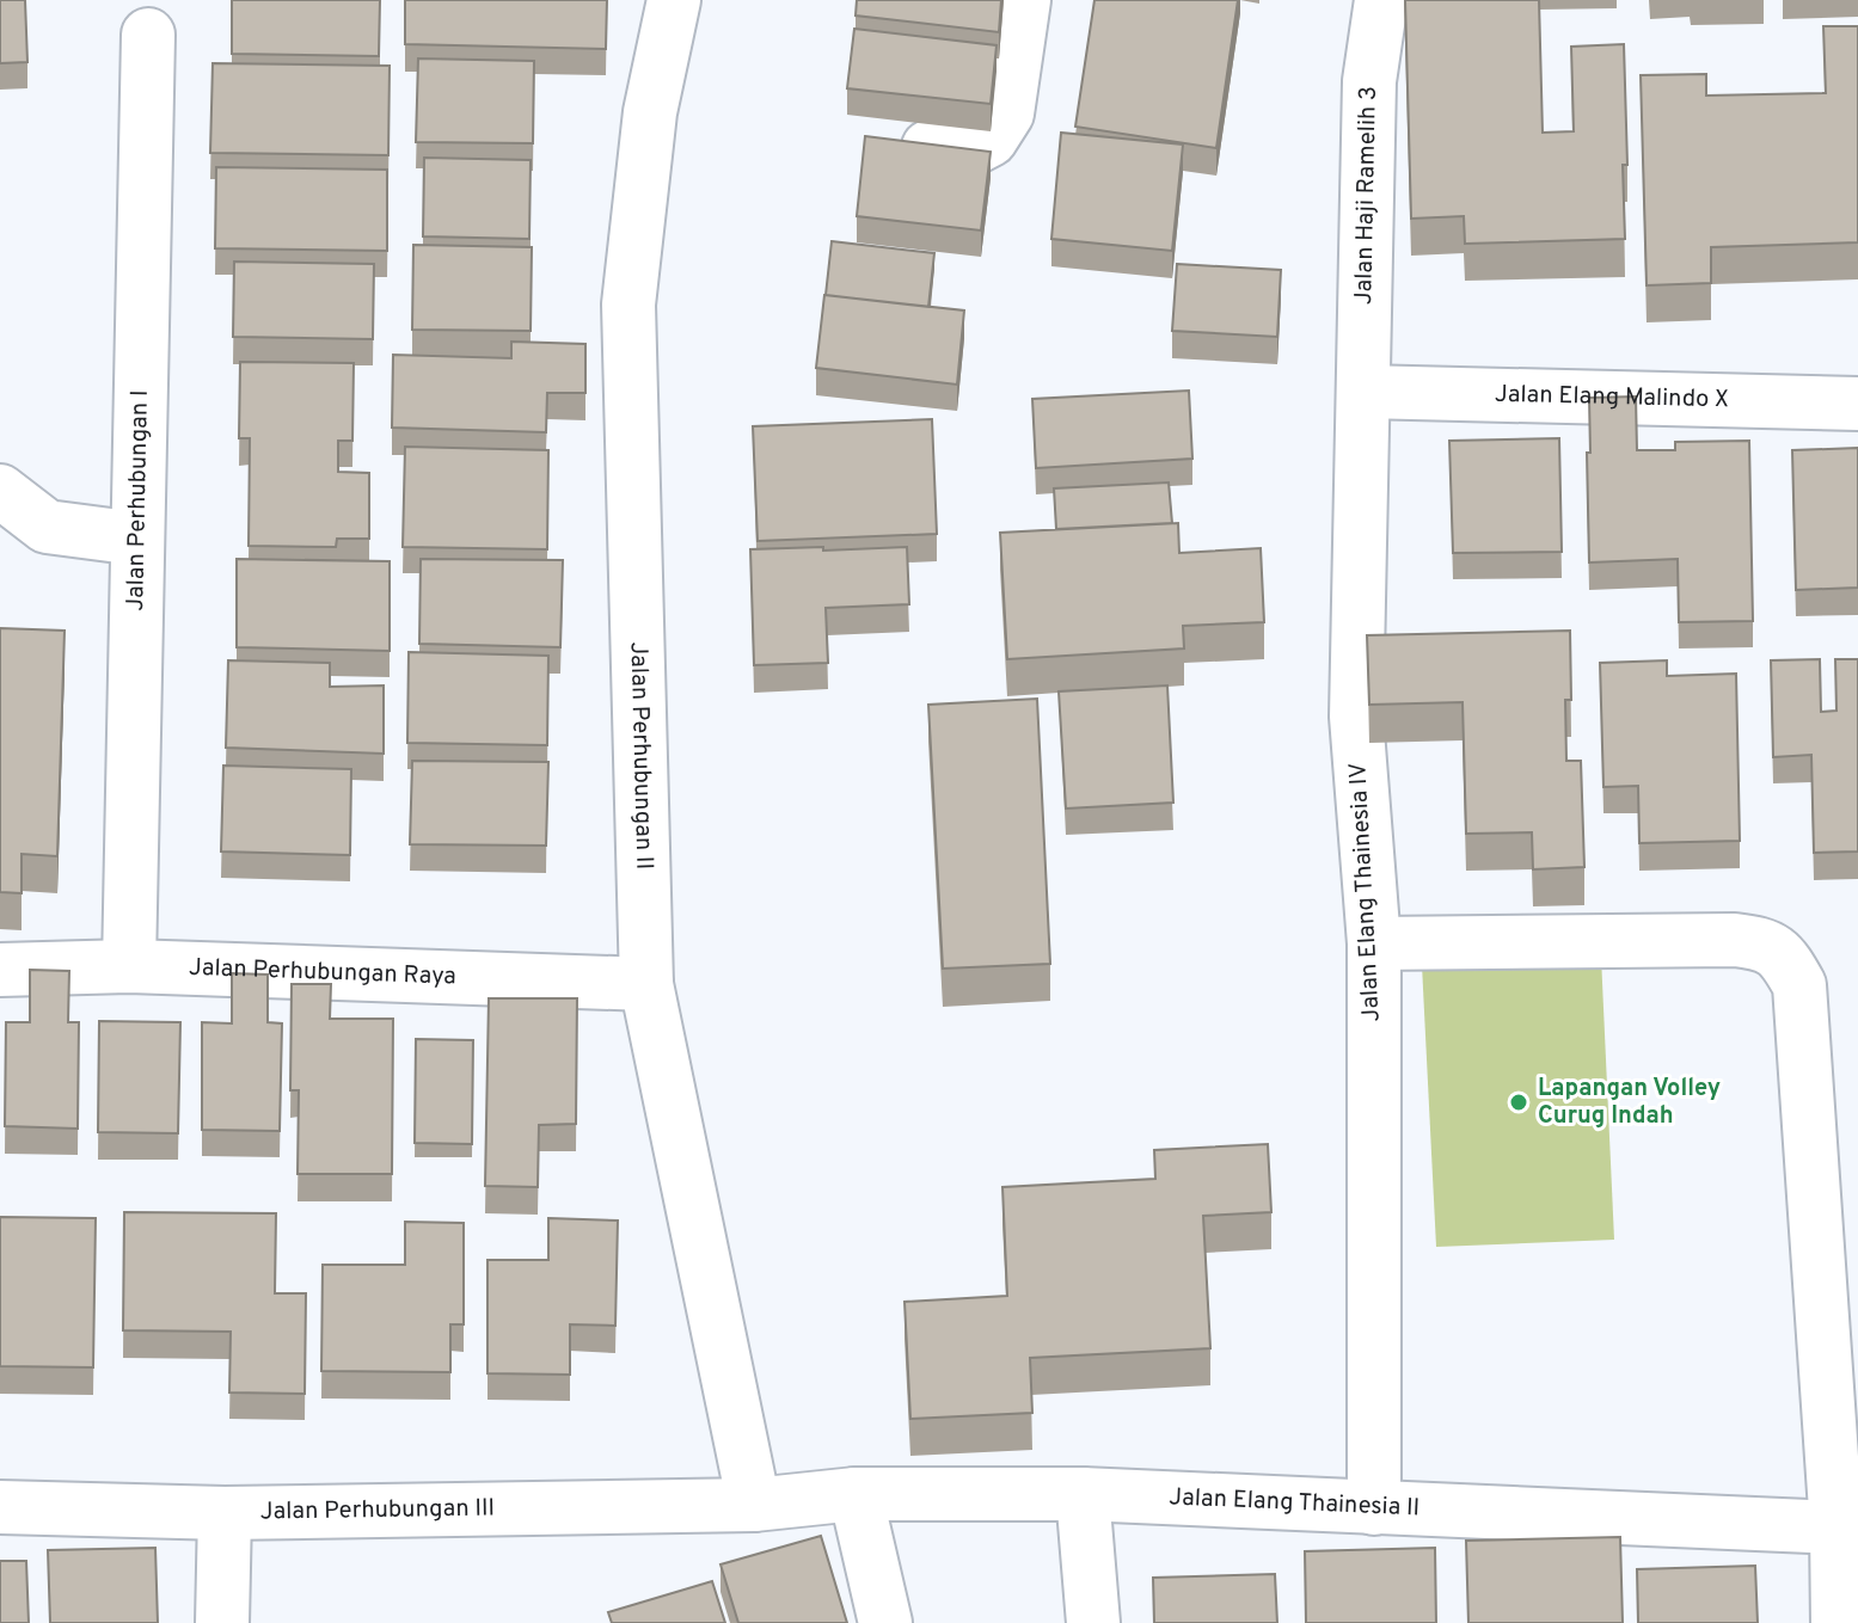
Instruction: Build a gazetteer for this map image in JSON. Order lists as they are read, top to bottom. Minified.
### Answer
{"streets":{"street":["Jalan Haji Ramelih 3","Jalan Elang Malindo X","Jalan Perhubungan I","Jalan Perhubungan II","Jalan Elang Thainesia IV","Jalan Perhubungan Raya","Jalan Elang Thainesia II","Jalan Perhubungan III"]},"crossings":[["Jalan Haji Ramelih 3","Jalan Elang Malindo X"],["Jalan Haji Ramelih 3","Jalan Elang Thainesia IV"],["Jalan Elang Malindo X","Jalan Elang Thainesia IV"],["Jalan Perhubungan I","Jalan Perhubungan Raya"],["Jalan Perhubungan II","Jalan Perhubungan Raya"],["Jalan Perhubungan II","Jalan Elang Thainesia II"],["Jalan Perhubungan II","Jalan Perhubungan III"],["Jalan Elang Thainesia IV","Jalan Elang Thainesia II"],["Jalan Elang Thainesia II","Jalan Perhubungan III"]],"places":["Lapangan Volley Curug Indah"]}
